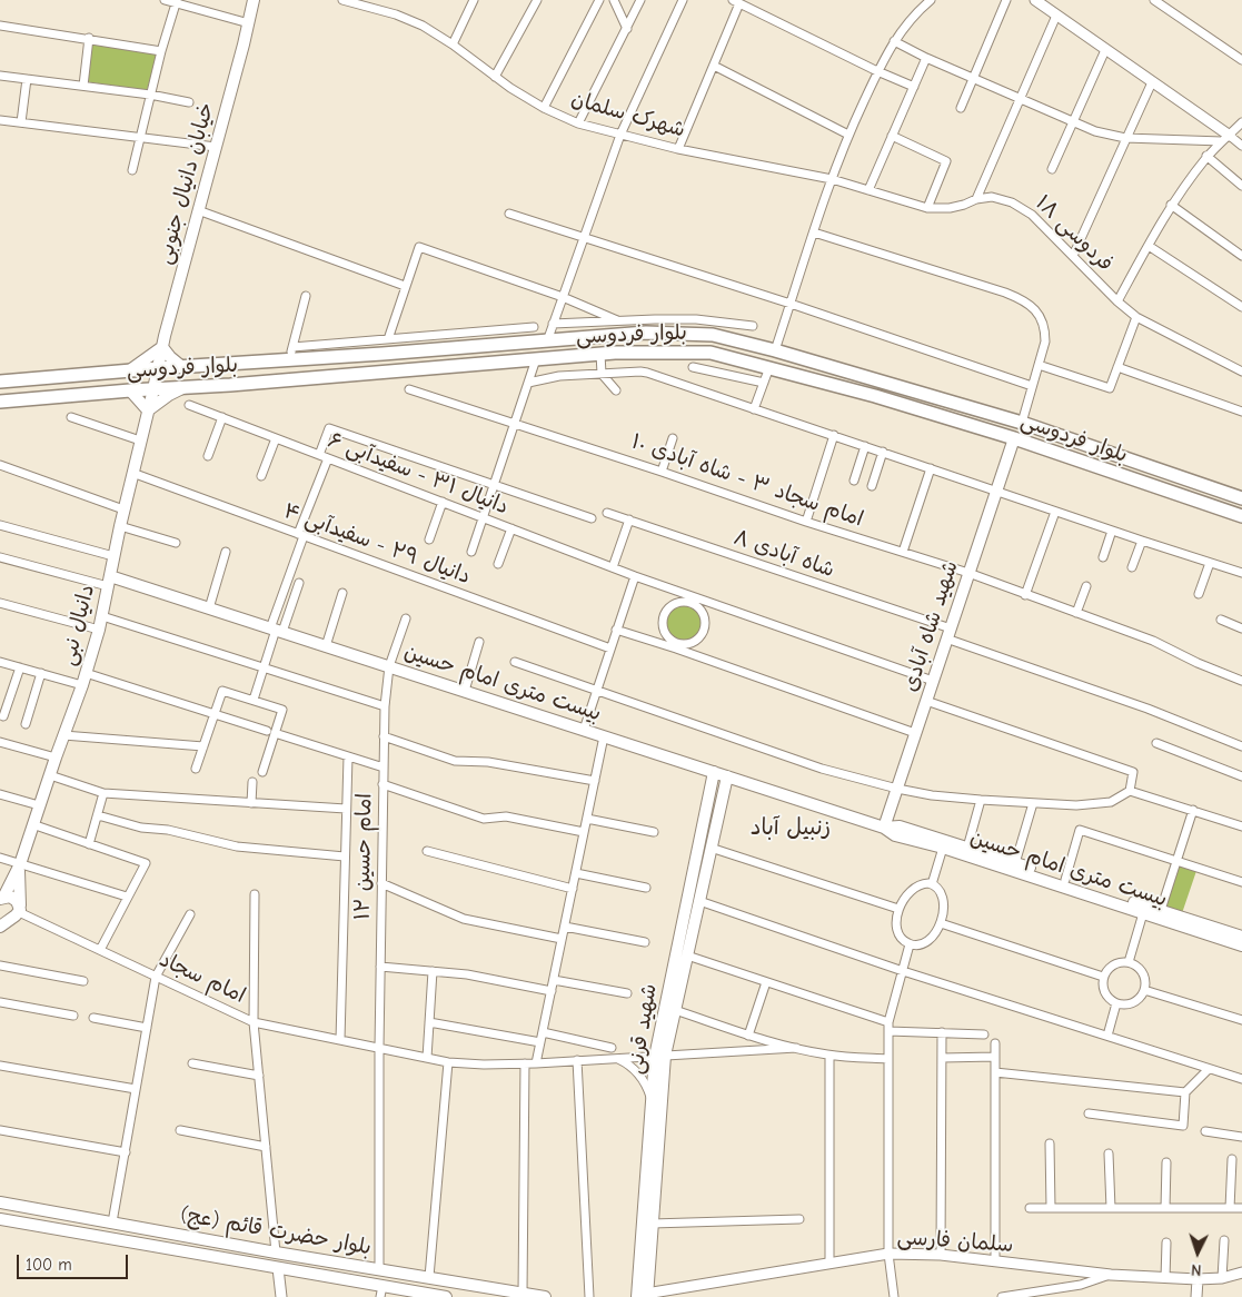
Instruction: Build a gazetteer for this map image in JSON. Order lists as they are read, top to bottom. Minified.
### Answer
{"streets":{"main road":["خیابان دانیال جنوبی","بلوار فردوسی","دانیال نبی","شهید شاه آبادی","بیست متری امام حسین","شهید قرنی","بلوار حضرت قائم (عج)"],"street":["شهرک سلمان","فردوسی ۱۸","دانیال ۳۱ - سفیدآبی ۶","امام سجاد ۳ - شاه آبادی ۱۰","دانیال ۲۹ - سفیدآبی ۴","شاه آبادی ۸","امام حسین ۱۲","امام سجاد","سلمان فارسی"]},"crossings":[["شهرک سلمان","فردوسی ۱۸"],["خیابان دانیال جنوبی","بلوار فردوسی"],["خیابان دانیال جنوبی","دانیال نبی"],["بلوار فردوسی","دانیال نبی"],["بلوار فردوسی","شهید شاه آبادی"],["دانیال ۳۱ - سفیدآبی ۶","شهید شاه آبادی"],["امام سجاد ۳ - شاه آبادی ۱۰","شهید شاه آبادی"],["دانیال ۲۹ - سفیدآبی ۴","دانیال نبی"],["شاه آبادی ۸","شهید شاه آبادی"],["دانیال نبی","بیست متری امام حسین"],["دانیال نبی","امام سجاد"],["شهید شاه آبادی","بیست متری امام حسین"],["بیست متری امام حسین","امام حسین ۱۲"],["بیست متری امام حسین","شهید قرنی"],["امام حسین ۱۲","امام سجاد"],["امام حسین ۱۲","بلوار حضرت قائم (عج)"],["امام سجاد","شهید قرنی"],["شهید قرنی","سلمان فارسی"]],"districts":["زنبیل آباد"],"scale_bar":"100 m","north":"bottom"}
